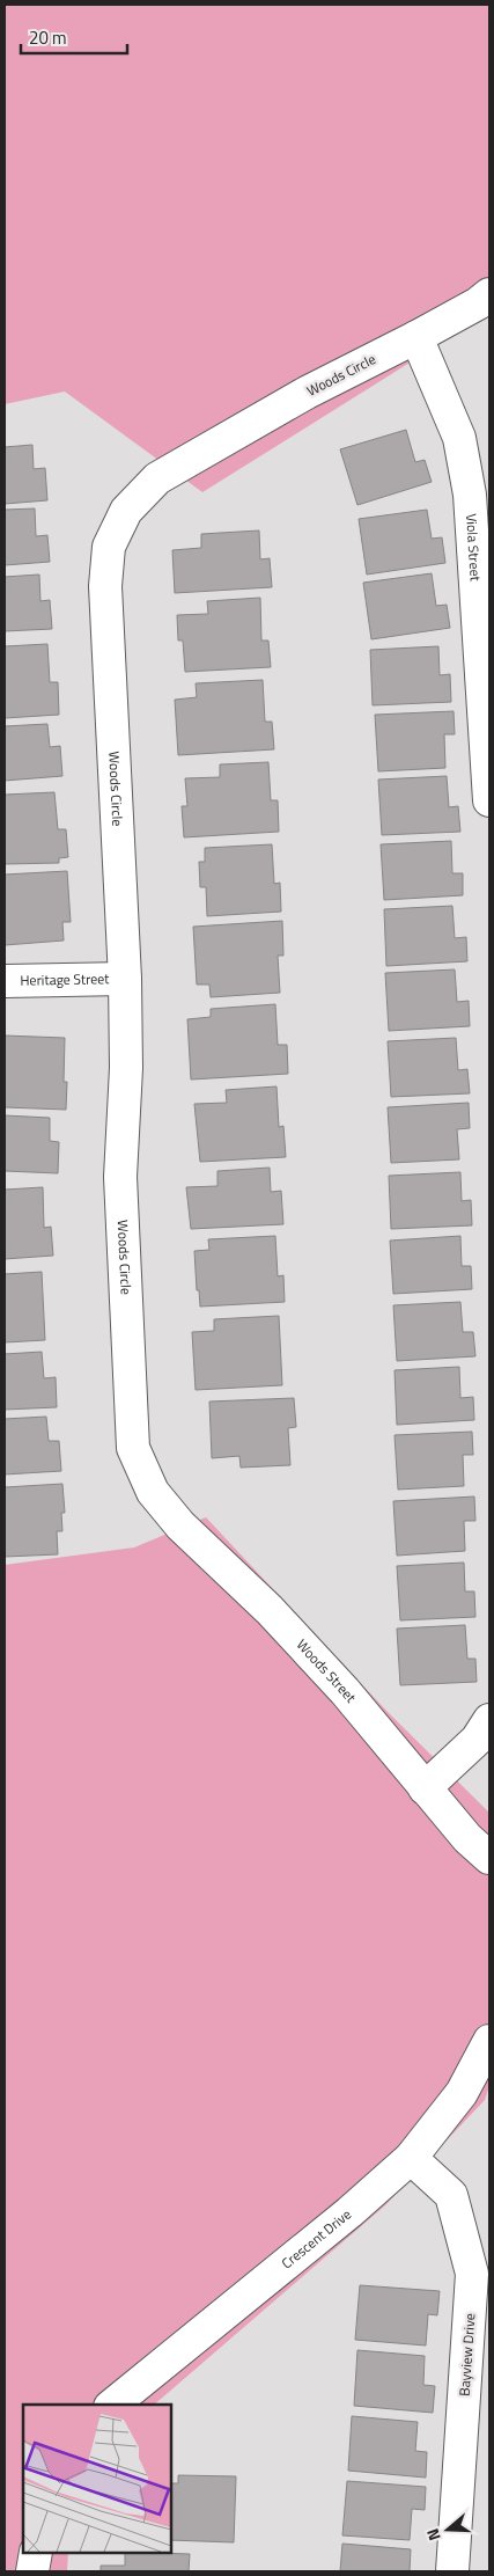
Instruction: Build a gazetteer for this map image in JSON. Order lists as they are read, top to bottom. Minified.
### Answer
{"streets":{"street":["Woods Circle","Viola Street","Heritage Street","Woods Street","Crescent Drive","Bayview Drive"]},"crossings":[["Woods Circle","Viola Street"],["Woods Circle","Heritage Street"],["Woods Circle","Woods Street"],["Crescent Drive","Bayview Drive"]],"scale_bar":"20 m","north":"left"}
